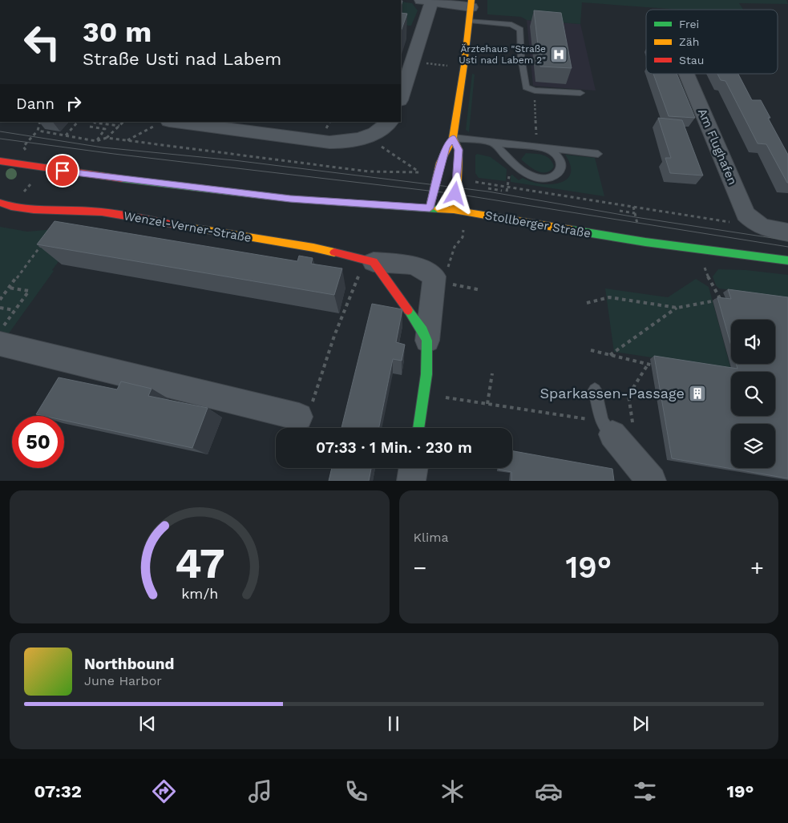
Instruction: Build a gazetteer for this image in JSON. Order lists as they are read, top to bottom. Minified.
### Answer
{"streets":{"main road":["Stollberger Straße","Wenzel-Verner-Straße"],"street":["Am Flughafen"]},"places":{"hospital":["Ärztehaus \"Straße Usti nad Labem 2\""],"building":["Sparkassen-Passage"]},"legend":["Frei","Zäh","Stau"],"page":{"turn":["30 m","Straße Usti nad Labem"],"then":"Dann","limit":"50","trip":"07:33 · 1 Min. · 230 m","tile":"Klima","heat":["−","19°","+"],"song":["Northbound","June Harbor"],"tabs":["07:32","19°"],"gauge":["47","km/h"]}}
